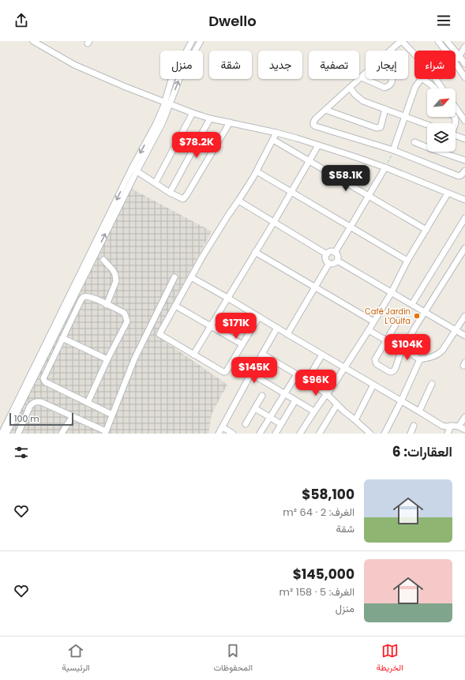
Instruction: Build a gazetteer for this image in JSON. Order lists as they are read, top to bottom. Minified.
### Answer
{"places":["Café Jardin L'Oulfa"],"scale_bar":"100 m","north":"top right","page":{"header":"Dwello","chip":["شراء","إيجار","تصفية","جديد","شقة","منزل"],"price":["$78.2K","$58.1K","$171K","$104K","$145K","$96K"],"scale":"100 m","heading":"العقارات: 6","list":[{"name":"$58,100","note":"الغرف: 2 · 64 m² · شقة"},{"name":"$145,000","note":"الغرف: 5 · 158 m² · منزل"}],"tabs":["الخريطة","المحفوظات","الرئيسية"]}}
